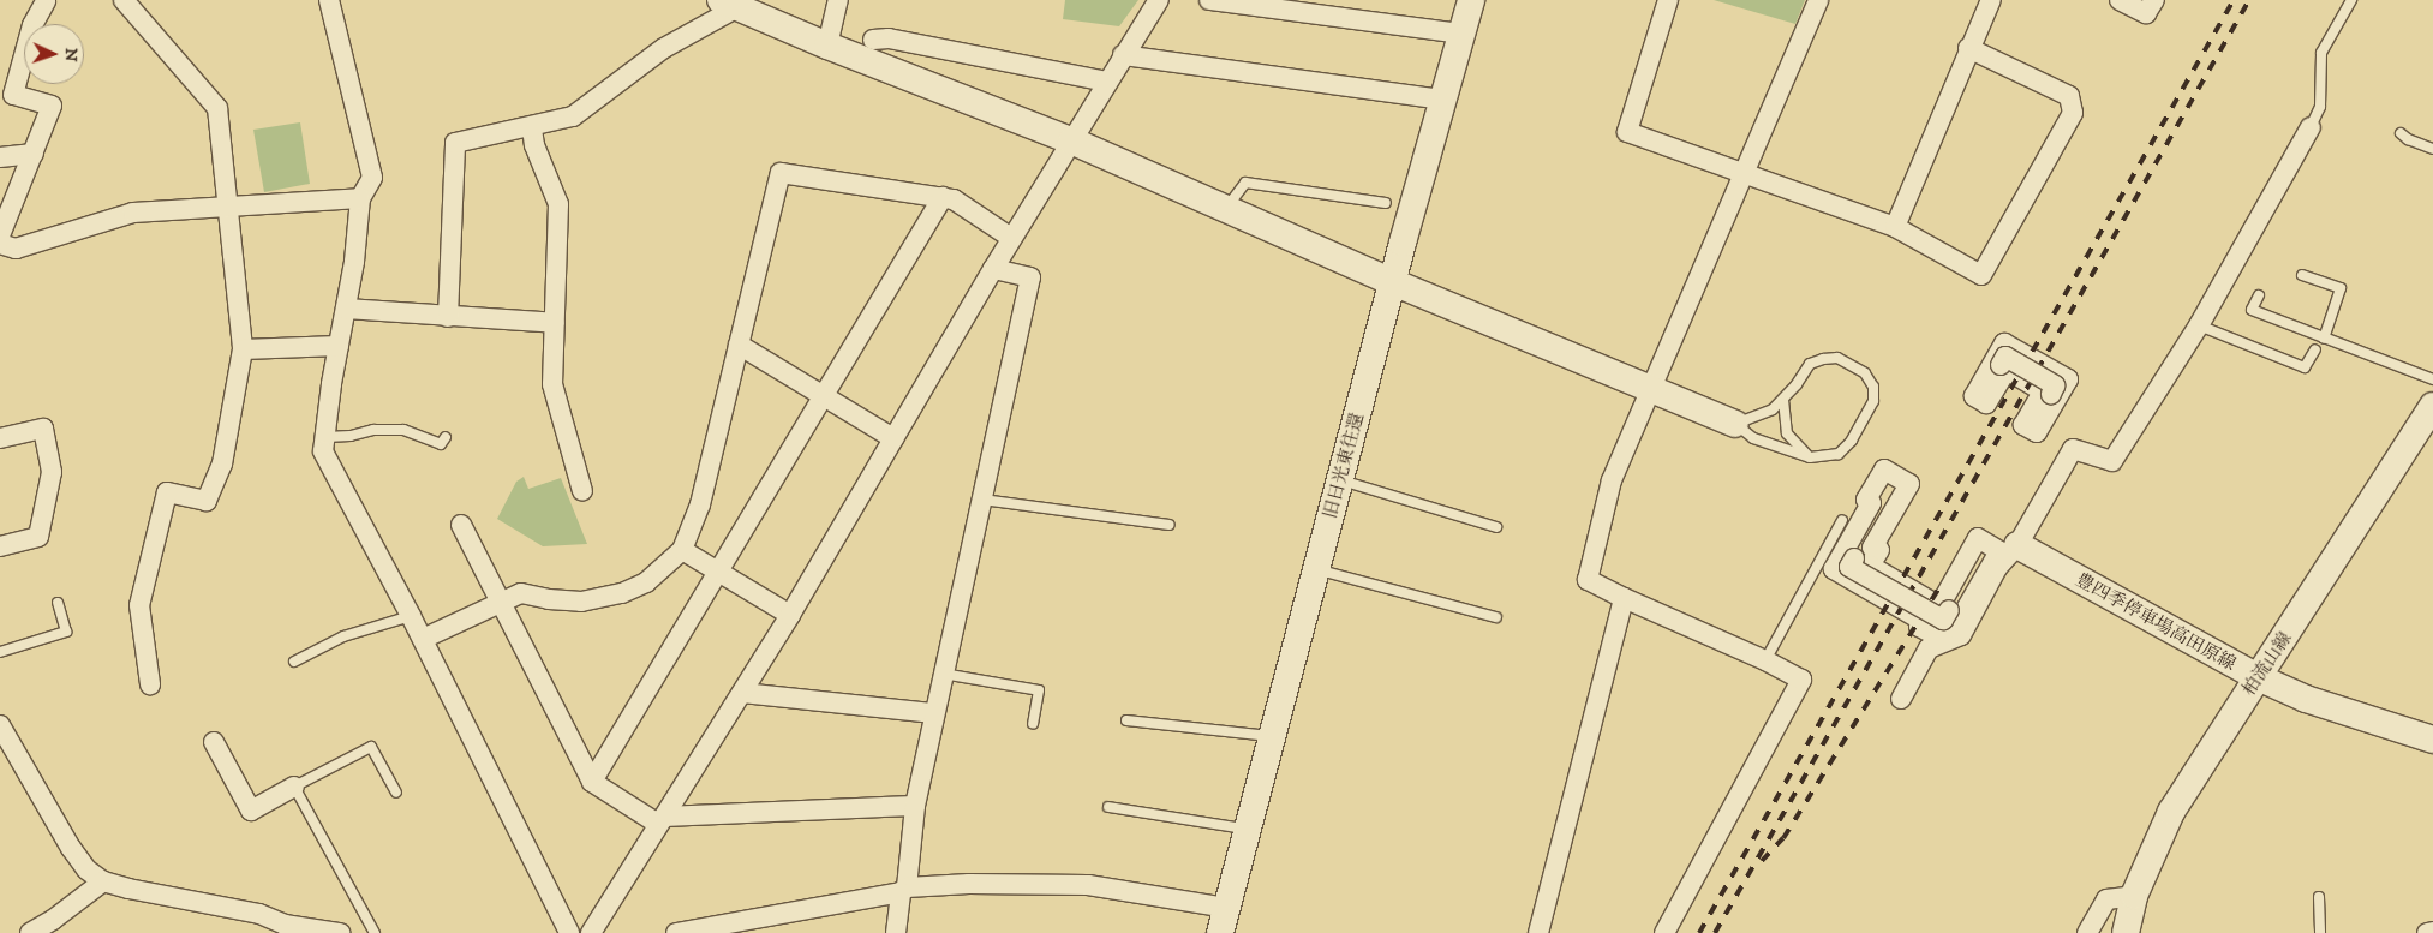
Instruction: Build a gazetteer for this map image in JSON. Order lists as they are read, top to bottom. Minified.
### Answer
{"streets":{"street":["旧日光東往還","豊四季停車場高田原線","柏流山線"]},"crossings":[["豊四季停車場高田原線","柏流山線"]],"north":"right"}
